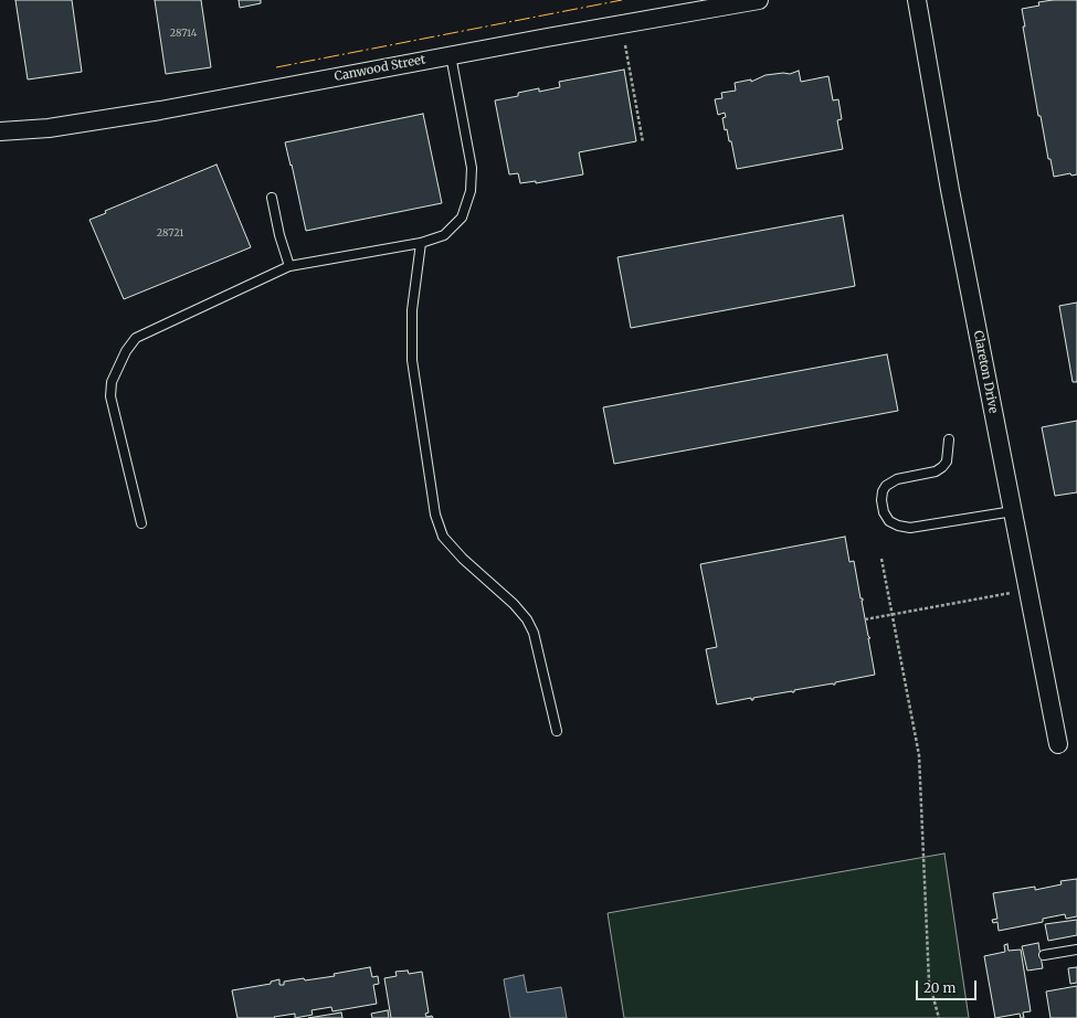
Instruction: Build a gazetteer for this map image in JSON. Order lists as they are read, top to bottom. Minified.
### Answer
{"streets":{"street":["Canwood Street","Clareton Drive"]},"house_numbers":["28714","28721"],"scale_bar":"20 m"}
